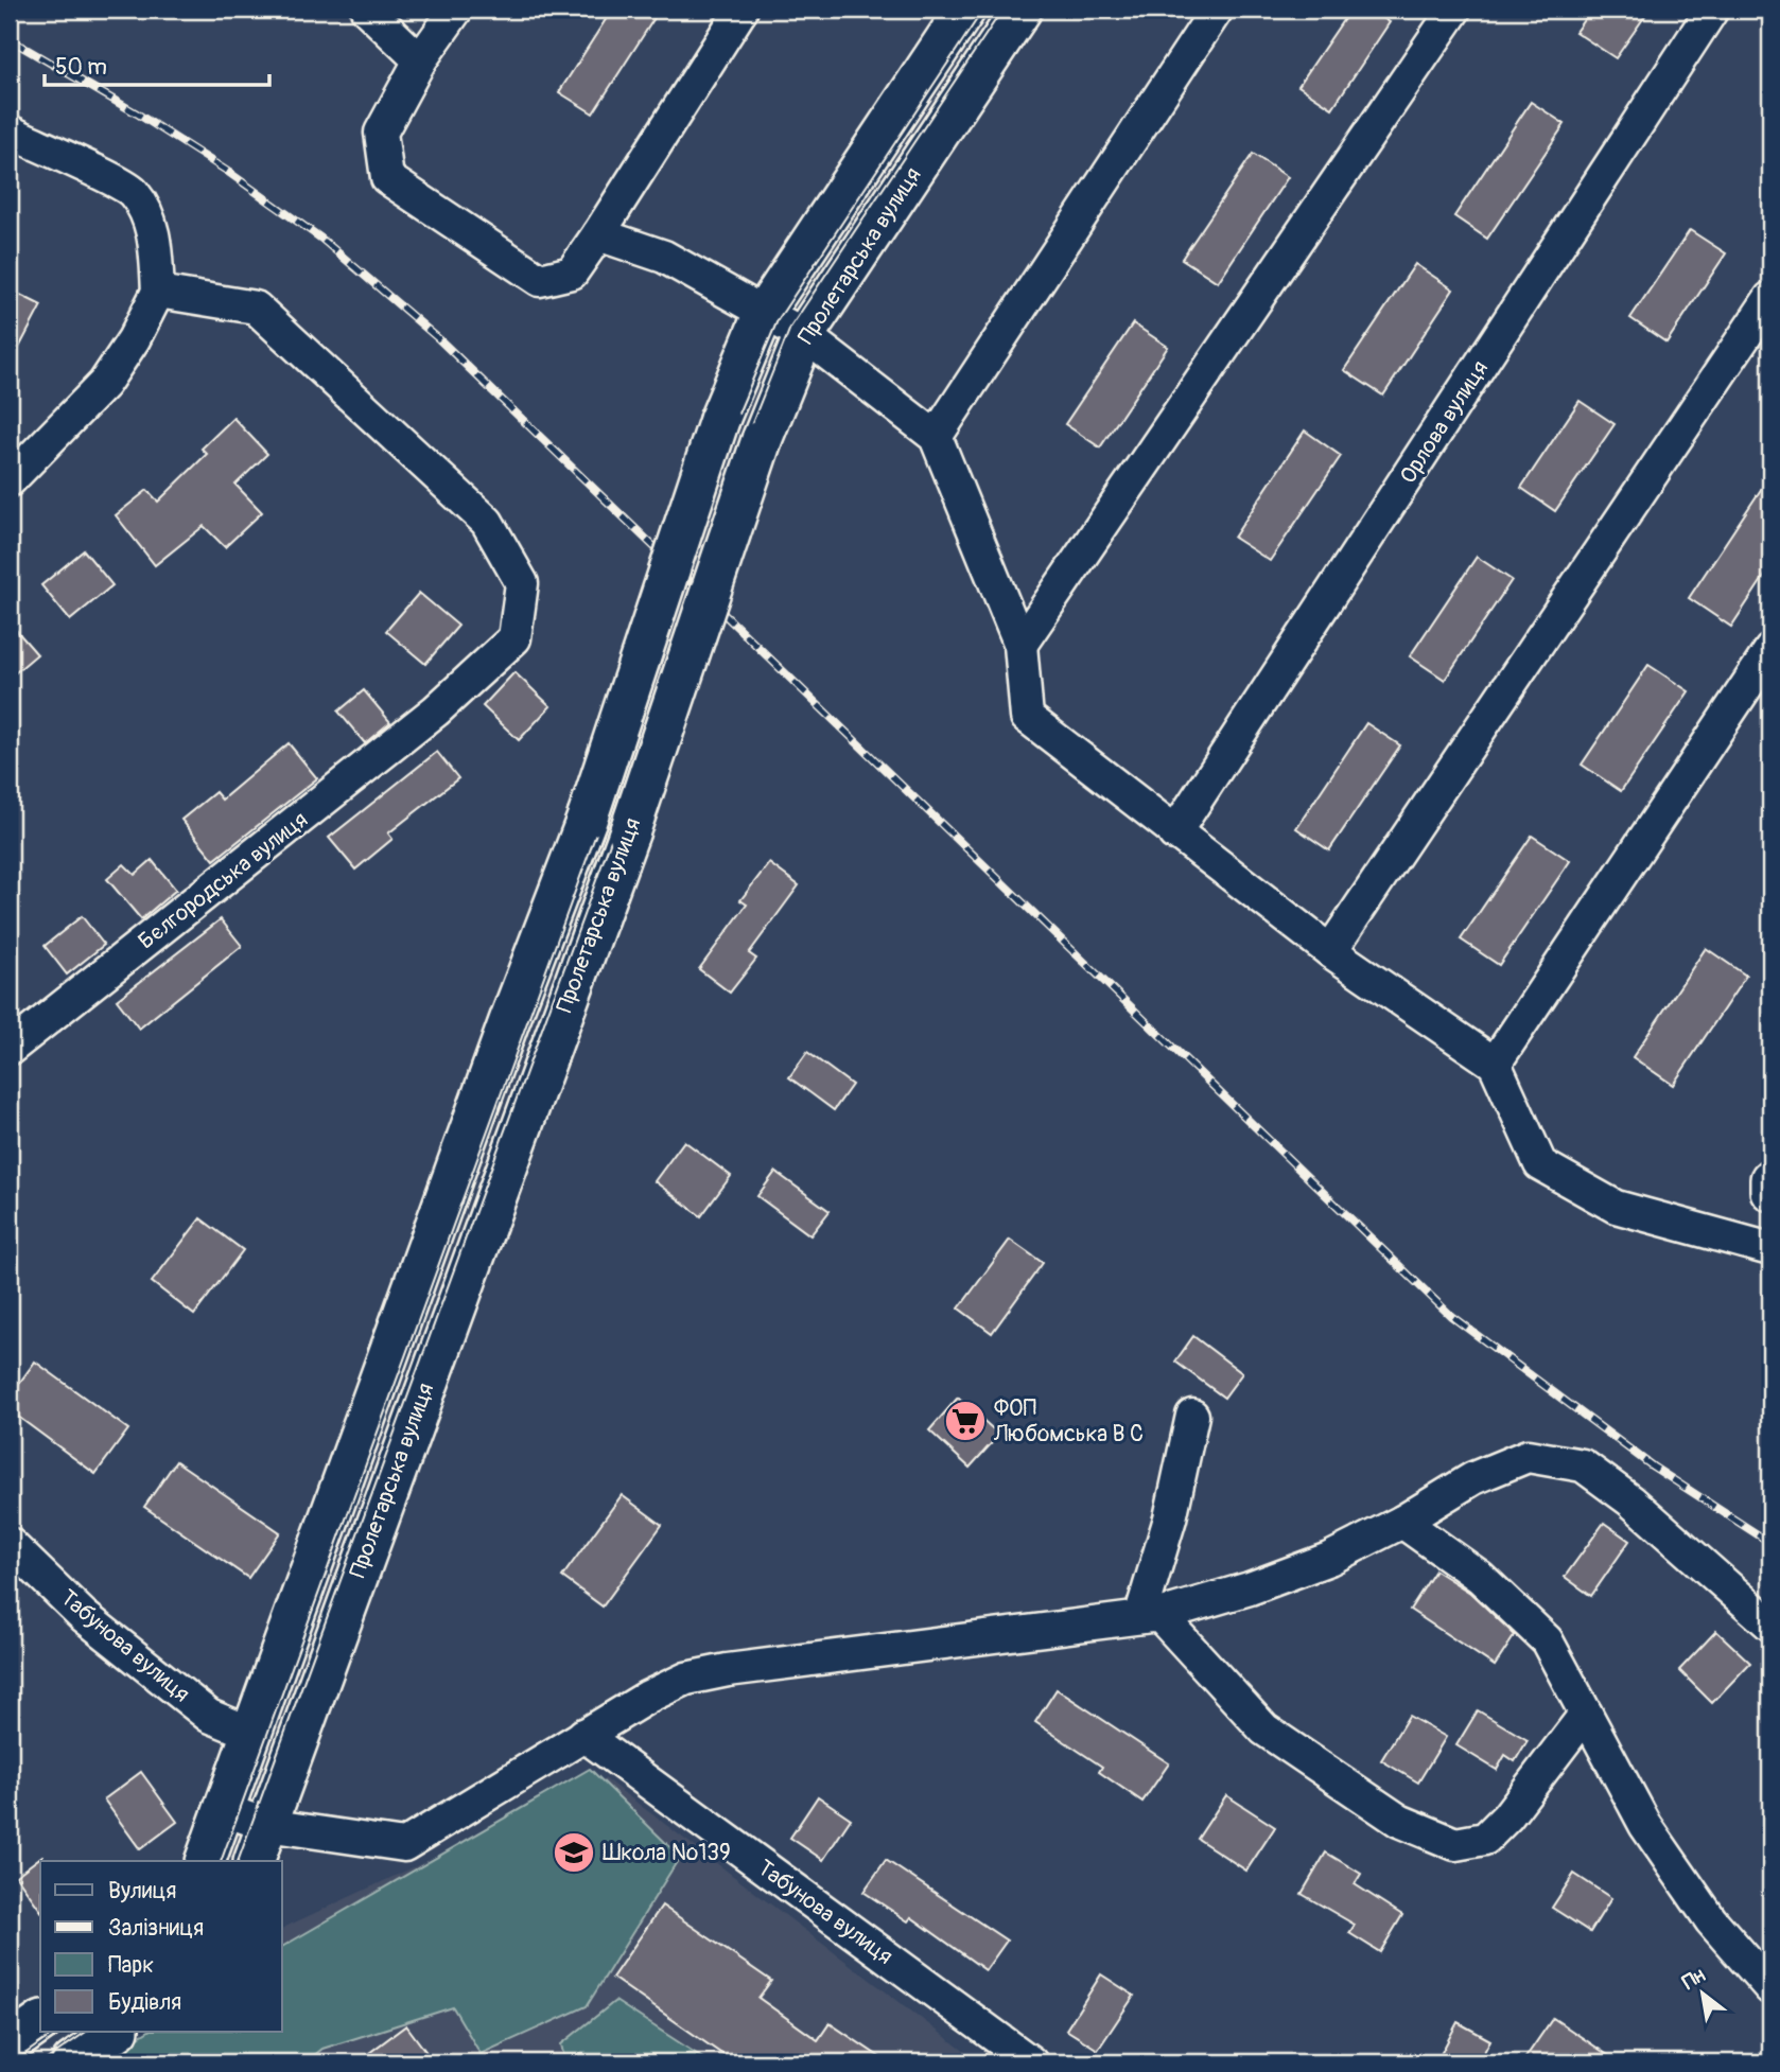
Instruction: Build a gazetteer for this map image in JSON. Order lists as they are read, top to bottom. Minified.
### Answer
{"streets":{"main road":["Пролетарська вулиця"],"street":["Орлова вулиця","Бєлгородська вулиця","Табунова вулиця"]},"crossings":[["Пролетарська вулиця","Табунова вулиця"]],"places":{"supermarket":["ФОП Любомська В С"],"school or university":["Школа №139"]},"legend":["Вулиця","Залізниця","Парк","Будівля"],"scale_bar":"50 m","north":"top left"}
